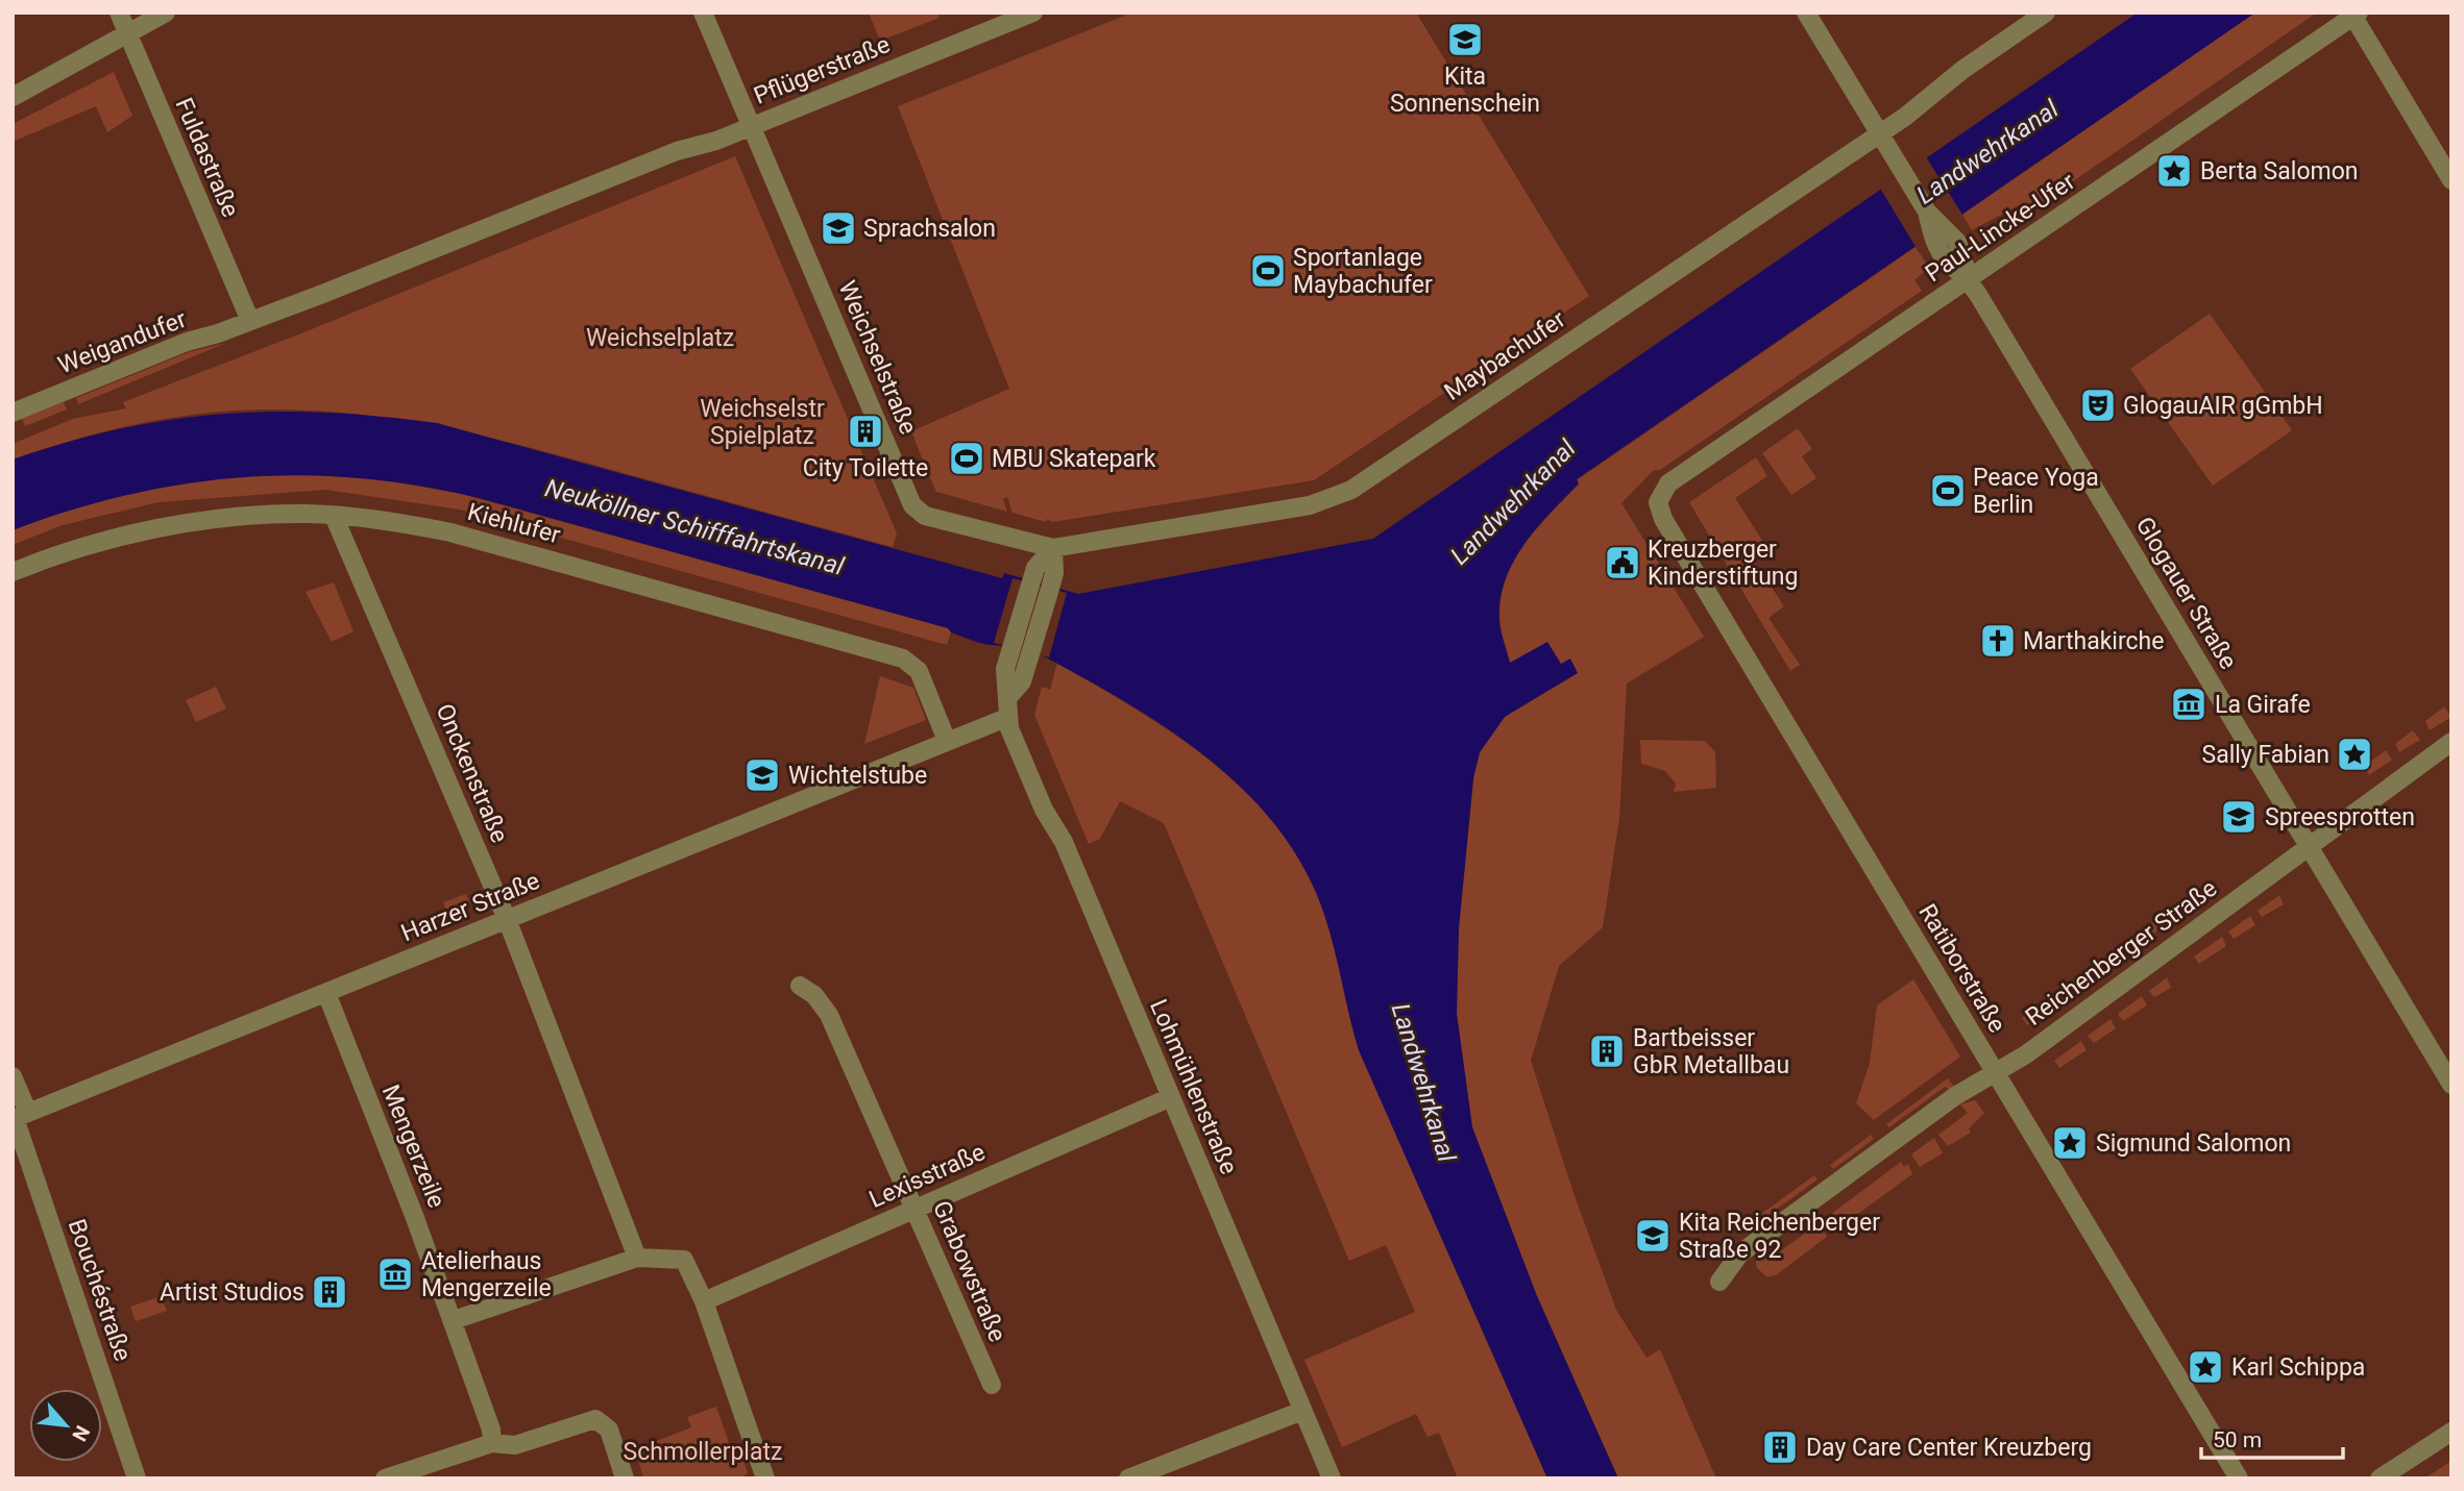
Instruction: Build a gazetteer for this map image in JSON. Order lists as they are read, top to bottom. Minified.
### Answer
{"streets":{"street":["Pflügerstraße","Fuldastraße","Paul-Lincke-Ufer","Weigandufer","Maybachufer","Weichselstraße","Kiehlufer","Glogauer Straße","Onckenstraße","Harzer Straße","Reichenberger Straße","Ratiborstraße","Lohmühlenstraße","Mengerzeile","Lexisstraße","Grabowstraße","Bouchéstraße"]},"crossings":[["Pflügerstraße","Weichselstraße"],["Fuldastraße","Weigandufer"],["Paul-Lincke-Ufer","Glogauer Straße"],["Paul-Lincke-Ufer","Ratiborstraße"],["Maybachufer","Weichselstraße"],["Maybachufer","Glogauer Straße"],["Kiehlufer","Onckenstraße"],["Kiehlufer","Harzer Straße"],["Glogauer Straße","Reichenberger Straße"],["Onckenstraße","Harzer Straße"],["Harzer Straße","Lohmühlenstraße"],["Harzer Straße","Mengerzeile"],["Harzer Straße","Bouchéstraße"],["Reichenberger Straße","Ratiborstraße"],["Lohmühlenstraße","Lexisstraße"],["Lexisstraße","Grabowstraße"]],"water":["Landwehrkanal","Neuköllner Schifffahrtskanal"],"parks":["Weichselplatz","Weichselstr Spielplatz","Schmollerplatz"],"places":{"school or university":["Kita Sonnenschein","Sprachsalon","Wichtelstube","Spreesprotten","Kita Reichenberger Straße 92"],"place":["Berta Salomon","Sally Fabian","Sigmund Salomon","Karl Schippa"],"sports":["Sportanlage Maybachufer","MBU Skatepark","Peace Yoga Berlin"],"theatre":["GlogauAIR gGmbH"],"building":["City Toilette","Bartbeisser GbR Metallbau","Artist Studios","Day Care Center Kreuzberg"],"public building":["Kreuzberger Kinderstiftung"],"church":["Marthakirche"],"museum":["La Girafe","Atelierhaus Mengerzeile"]},"scale_bar":"50 m","north":"bottom right"}
